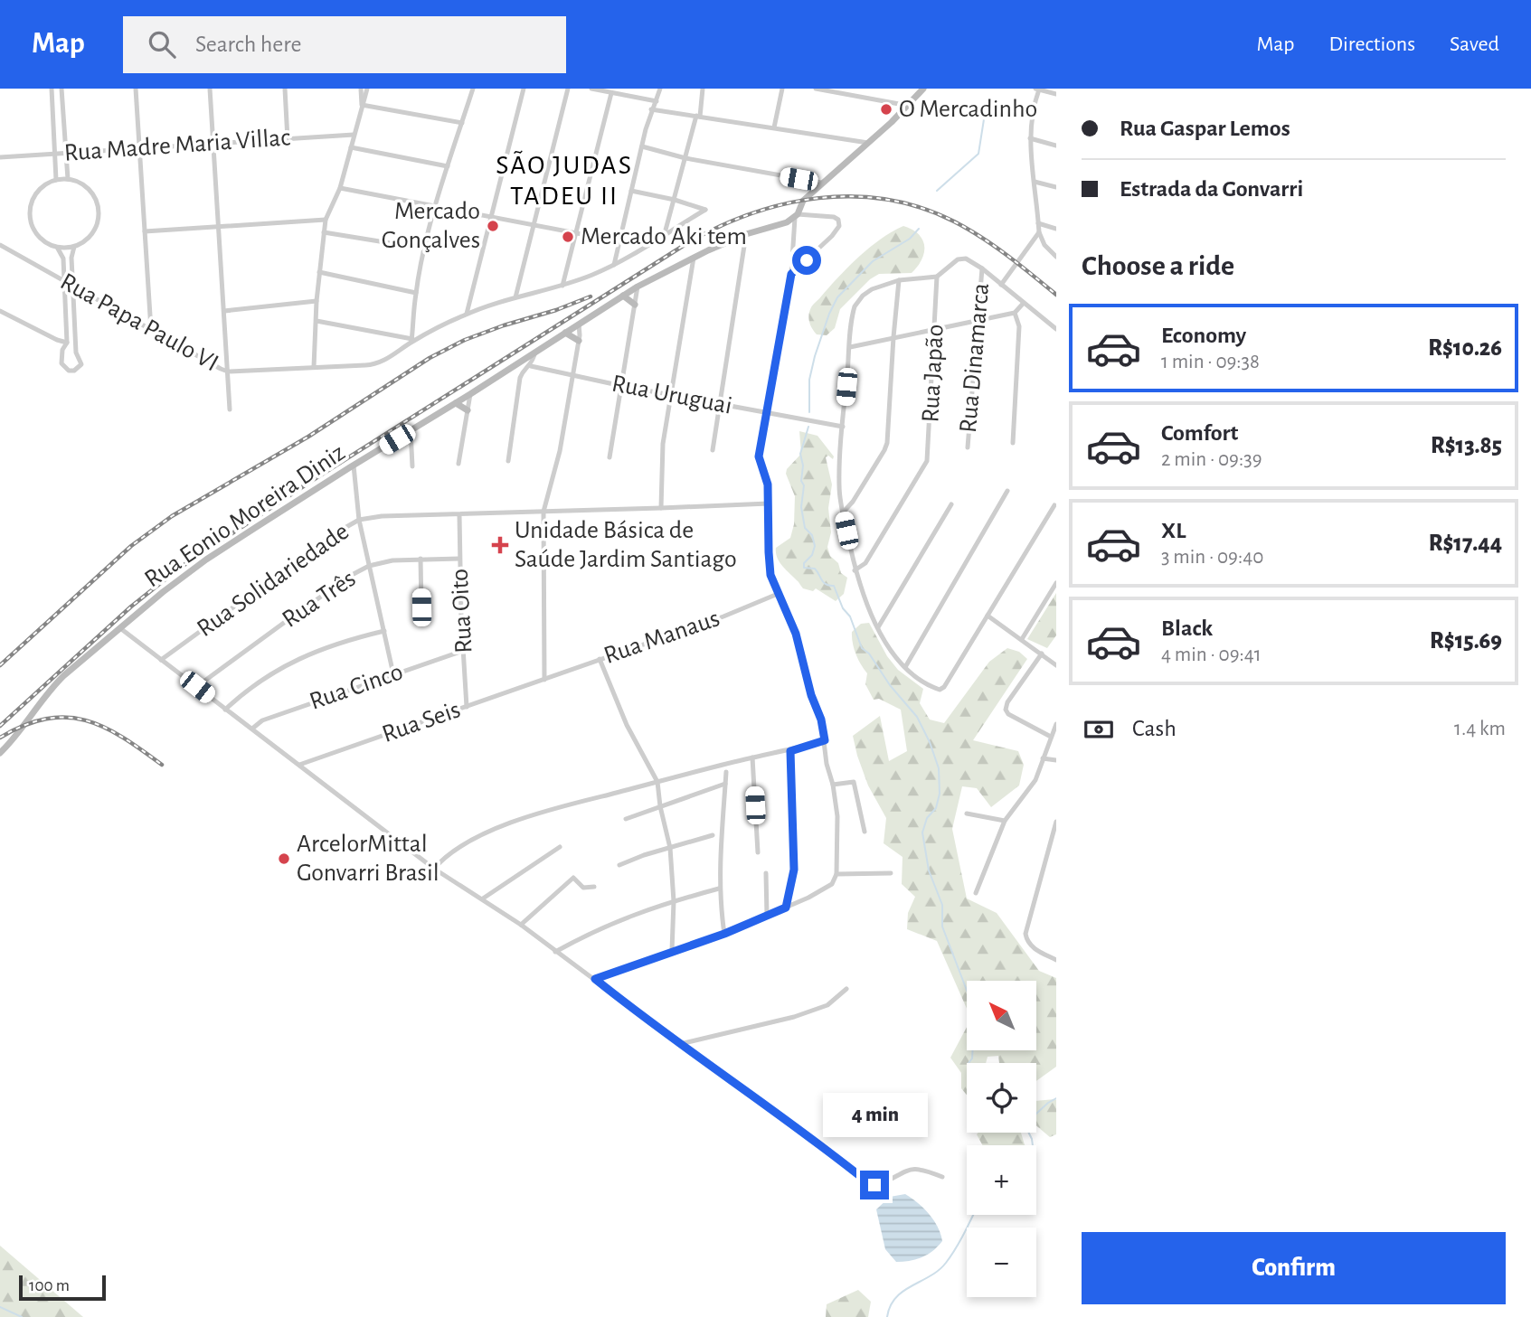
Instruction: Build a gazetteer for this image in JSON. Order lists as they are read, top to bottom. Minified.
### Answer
{"streets":{"main road":["Rua Eonio Moreira Diniz"],"street":["Rua Madre Maria Villac","Rua Papa Paulo VI","Rua Dinamarca","Rua Japão","Rua Uruguai","Rua Solidariedade","Rua Três","Rua Oito","Rua Manaus","Rua Cinco","Rua Seis"]},"crossings":[["Rua Solidariedade","Rua Oito"],["Rua Três","Rua Oito"],["Rua Oito","Rua Cinco"],["Rua Oito","Rua Seis"],["Rua Manaus","Rua Seis"]],"districts":["SÃO JUDAS TADEU II"],"places":{"other":["O Mercadinho","Mercado Gonçalves","Mercado Aki tem","ArcelorMittal Gonvarri Brasil"],"health":["Unidade Básica de Saúde Jardim Santiago"]},"scale_bar":"100 m","north":"top left","page":{"header":"Map","search":"Search here","nav":["Map","Directions","Saved"],"banner":["Rua Gaspar Lemos","Estrada da Gonvarri"],"heading":"Choose a ride","list":[{"name":"Economy","note":"1 min · 09:38","value":"R$10.26"},{"name":"Comfort","note":"2 min · 09:39","value":"R$13.85"},{"name":"XL","note":"3 min · 09:40","value":"R$17.44"},{"name":"Black","note":"4 min · 09:41","value":"R$15.69"}],"pay":["Cash","1.4 km"],"map_buttons":["+","−"],"bubble":"4 min","buttons":"Confirm","scale":"100 m"}}
